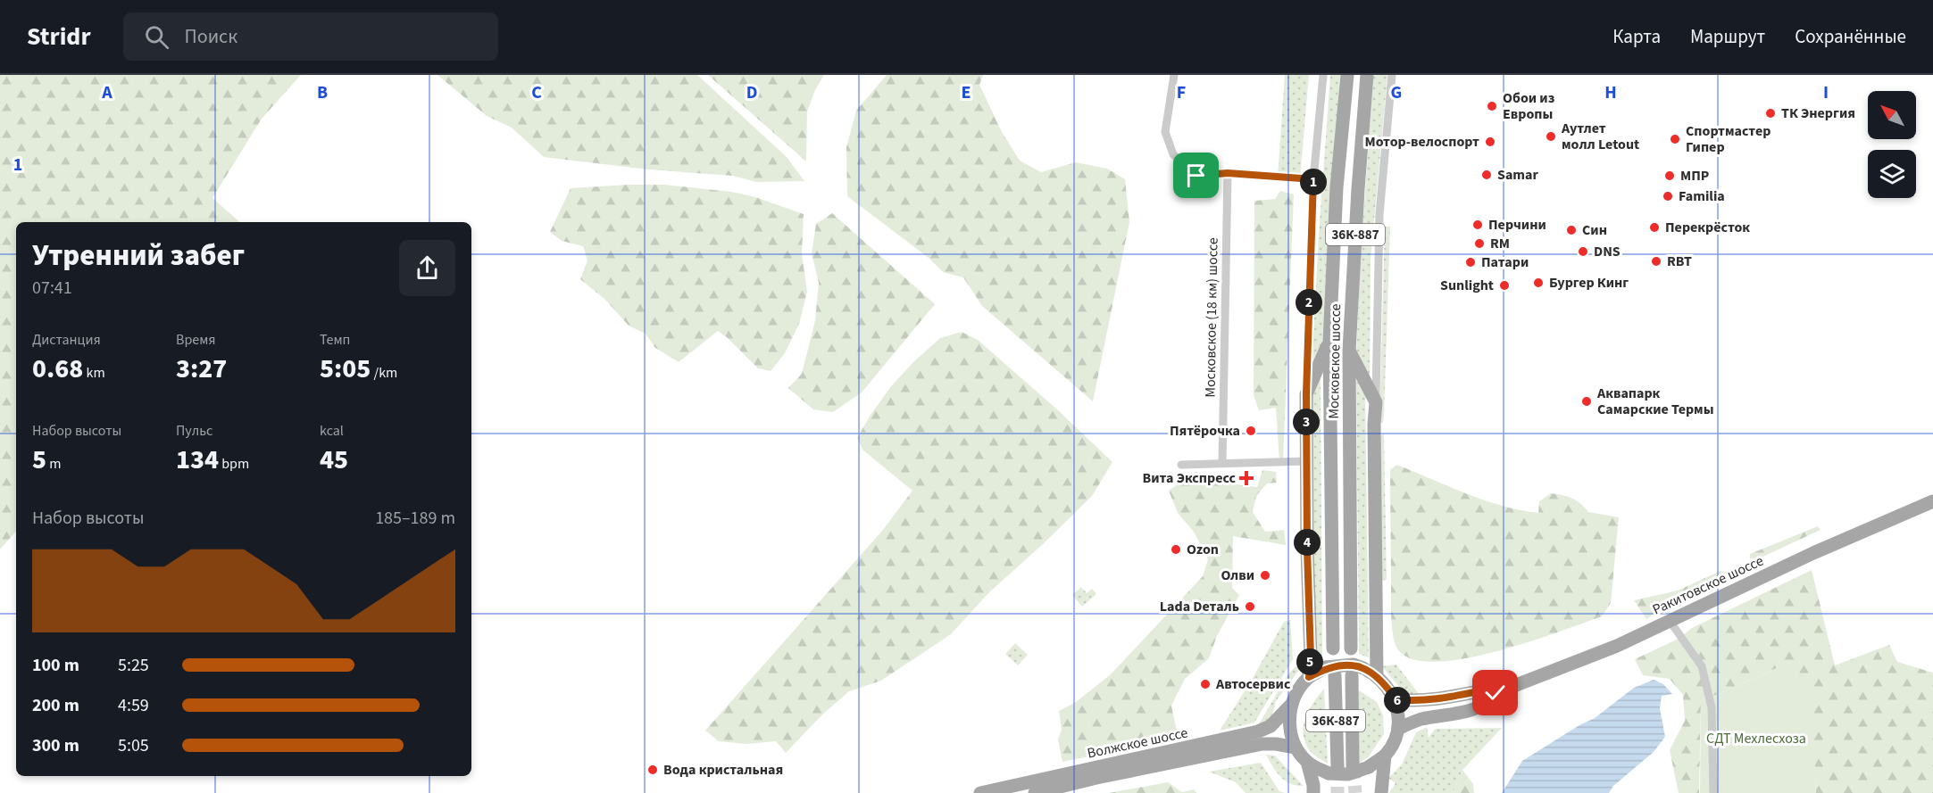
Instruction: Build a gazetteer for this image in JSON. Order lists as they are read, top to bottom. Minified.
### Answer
{"streets":{"main road":["36К-887","Московское шоссе","Ракитовское шоссе","Волжское шоссе"],"street":["Московское (18 км) шоссе"]},"parks":["СДТ Мехлесхоза"],"places":{"other":["Обои из Европы","ТК Энергия","Аутлет молл Letout","Спортмастер Гипер","Мотор-велоспорт","Samar","МПР","Familia","Перчини","Перекрёсток","Син","RM","DNS","RBT","Патари","Бургер Кинг","Sunlight","Аквапарк Самарские Термы","Пятёрочка","Ozon","Олви","Lada Dеталь","Автосервис","Вода кристальная"],"health":["Вита Экспресс"]},"north":"top left","page":{"header":"Stridr","search":"Поиск","nav":["Карта","Маршрут","Сохранённые"],"pins":["1","2","3","4","5","6"],"heading":["Утренний забег","07:41"],"stats":[["Дистанция","0.68 km"],["Время","3:27"],["Темп","5:05 /km"],["Набор высоты","5 m"],["Пульс","134 bpm"],["kcal","45"]],"chart":["Набор высоты","185–189 m"],"list":[{"name":"100 m","note":"5:25"},{"name":"200 m","note":"4:59"},{"name":"300 m","note":"5:05"}]},"grid":{"columns":["A","B","C","D","E","F","G","H","I"],"rows":["1"]}}
